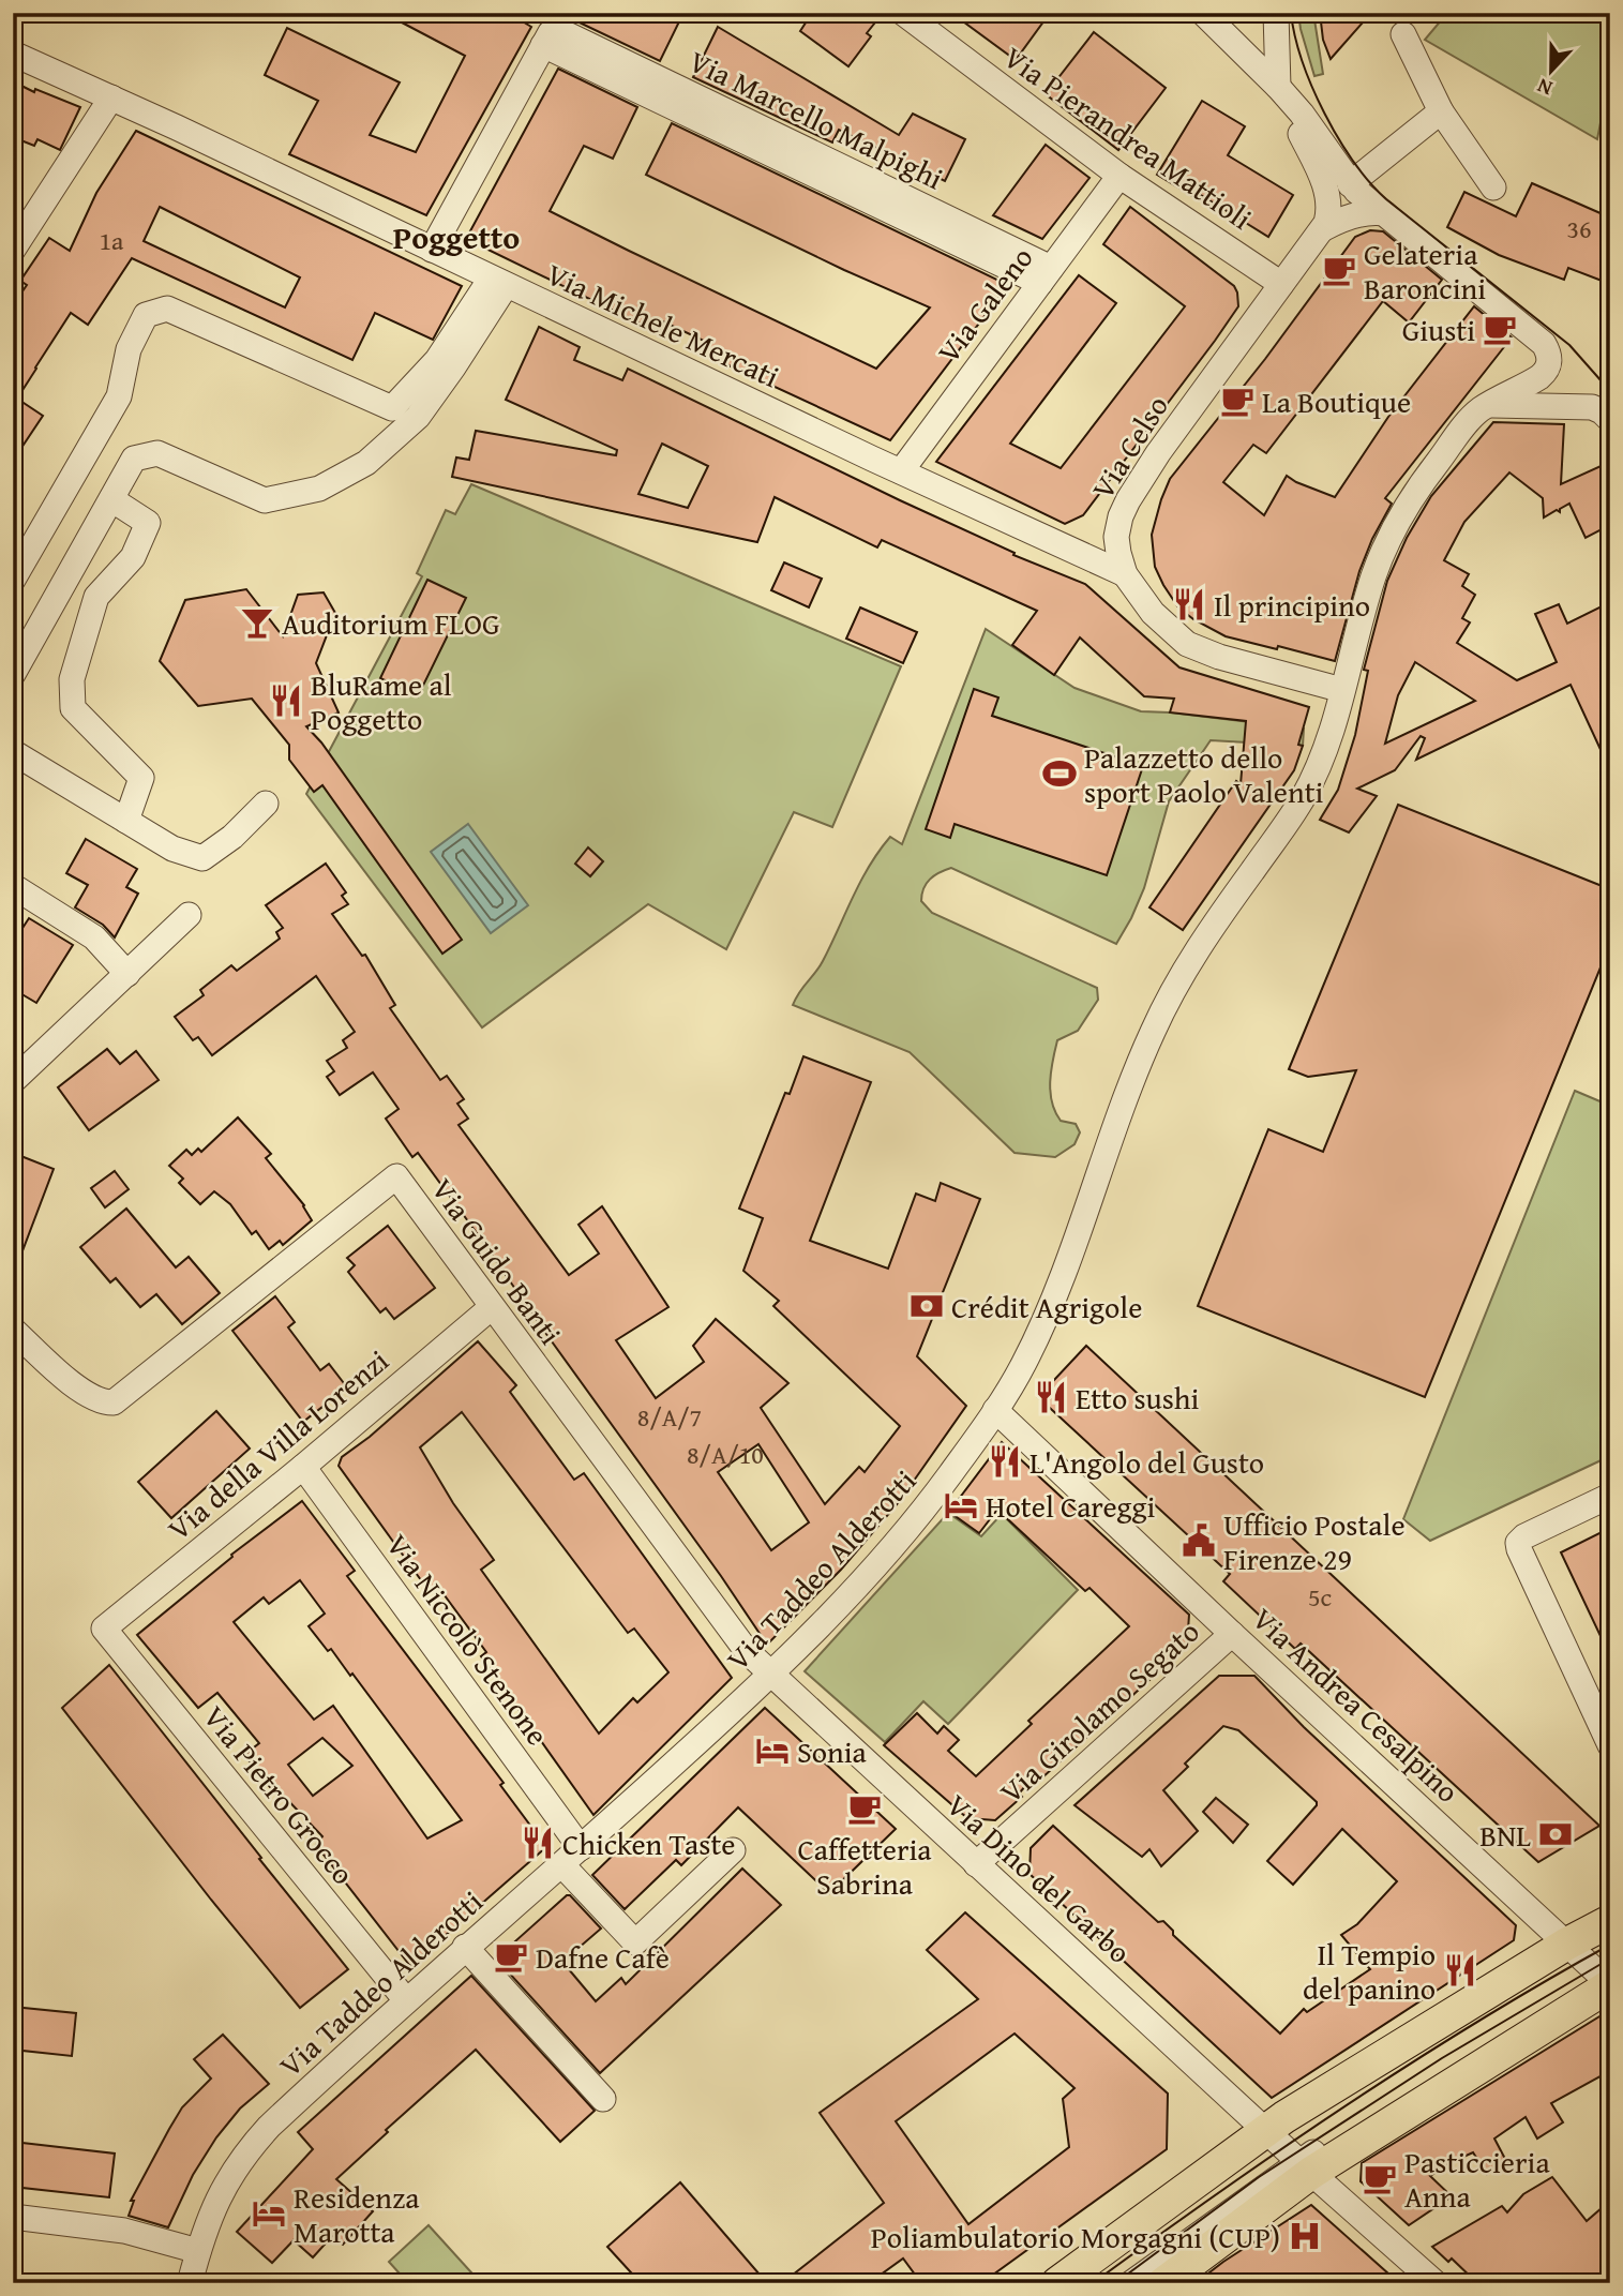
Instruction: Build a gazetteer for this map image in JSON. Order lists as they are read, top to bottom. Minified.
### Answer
{"streets":{"street":["Via Marcello Malpighi","Via Pierandrea Mattioli","Via Galeno","Via Michele Mercati","Via Celso","Via Guido Banti","Via della Villa Lorenzi","Via Taddeo Alderotti","Via Niccolò Stenone","Via Andrea Cesalpino","Via Girolamo Segato","Via Pietro Grocco","Via Dino del Garbo"]},"crossings":[["Via Marcello Malpighi","Via Galeno"],["Via Pierandrea Mattioli","Via Galeno"],["Via Pierandrea Mattioli","Via Celso"],["Via Galeno","Via Michele Mercati"],["Via Michele Mercati","Via Celso"],["Via Celso","Via Taddeo Alderotti"],["Via Guido Banti","Via della Villa Lorenzi"],["Via Guido Banti","Via Taddeo Alderotti"],["Via Guido Banti","Via Dino del Garbo"],["Via della Villa Lorenzi","Via Niccolò Stenone"],["Via della Villa Lorenzi","Via Pietro Grocco"],["Via Taddeo Alderotti","Via Niccolò Stenone"],["Via Taddeo Alderotti","Via Andrea Cesalpino"],["Via Taddeo Alderotti","Via Pietro Grocco"],["Via Taddeo Alderotti","Via Dino del Garbo"],["Via Andrea Cesalpino","Via Girolamo Segato"],["Via Girolamo Segato","Via Dino del Garbo"]],"districts":["Poggetto"],"places":{"cafe":["Gelateria Baroncini","Giusti","La Boutique","Caffetteria Sabrina","Dafne Cafè","Pasticcieria Anna"],"restaurant":["Il principino","BluRame al Poggetto","Etto sushi","L'Angolo del Gusto","Chicken Taste","Il Tempio del panino"],"bar":["Auditorium FLOG"],"sports":["Palazzetto dello sport Paolo Valenti"],"bank":["Crédit Agrigole","BNL"],"hotel":["Hotel Careggi","Sonia","Residenza Marotta"],"public building":["Ufficio Postale Firenze 29"],"hospital":["Poliambulatorio Morgagni (CUP)"]},"house_numbers":["36","1a","8/A/7","8/A/10","5c"],"north":"bottom"}
